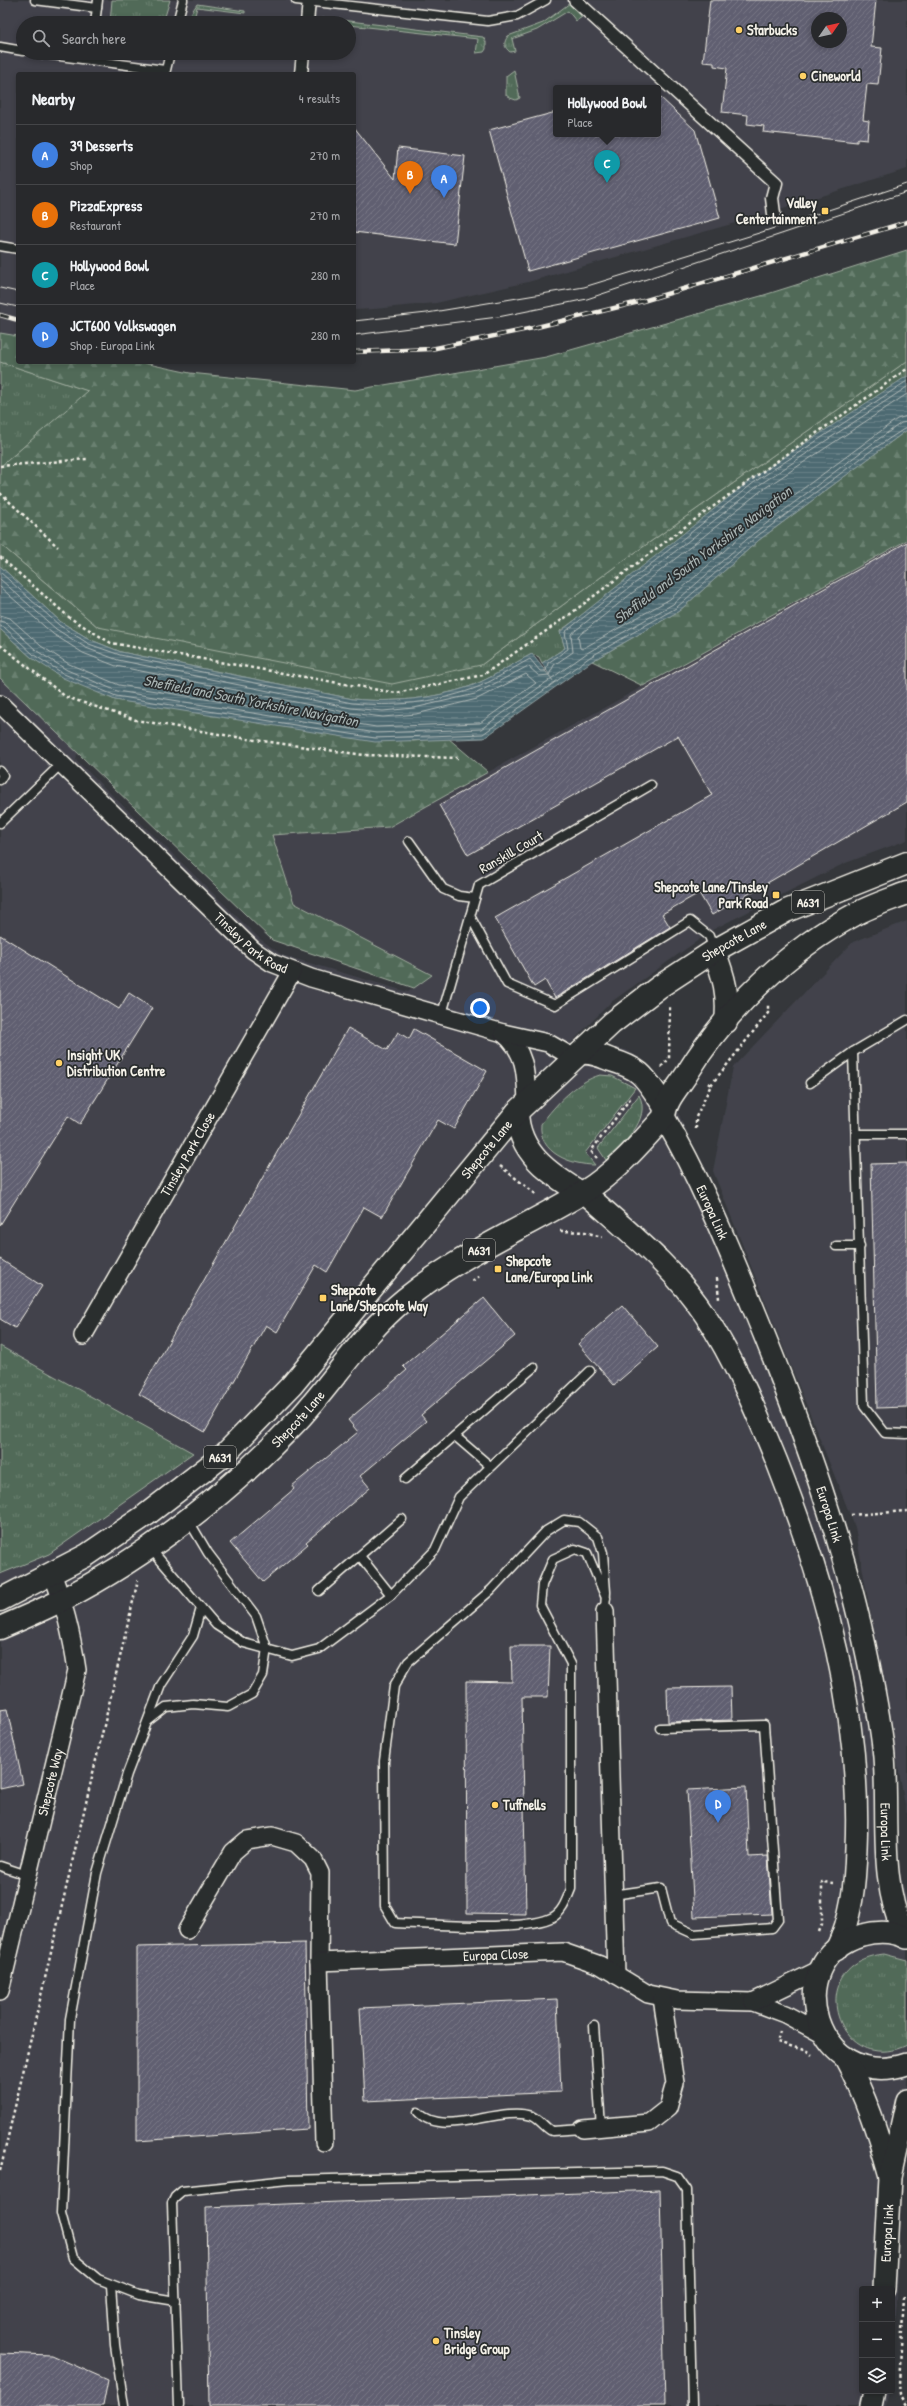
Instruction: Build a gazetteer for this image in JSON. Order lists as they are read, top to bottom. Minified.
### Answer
{"streets":{"highway":["A631","Shepcote Lane"],"street":["Tinsley Park Road","Tinsley Park Close","Europa Link","Shepcote Way","Europa Close"],"lane":["Ranskill Court"]},"crossings":[["Ranskill Court","Tinsley Park Road"],["Shepcote Lane","Tinsley Park Road"],["Shepcote Lane","Europa Link"],["Shepcote Lane","Shepcote Way"],["Tinsley Park Road","Tinsley Park Close"],["Tinsley Park Road","Europa Link"]],"water":["Sheffield and South Yorkshire Navigation"],"places":{"other":["Starbucks","Cineworld","Insight UK Distribution Centre","Tuffnells","Tinsley Bridge Group"],"transit":["Valley Centertainment","Shepcote Lane/Tinsley Park Road","Shepcote Lane/Europa Link","Shepcote Lane/Shepcote Way"]},"north":"top right","page":{"search":"Search here","heading":["Nearby","4 results"],"popup":["Hollywood Bowl","Place"],"list":[{"mark":"A","name":"39 Desserts","note":"Shop","value":"270 m"},{"mark":"B","name":"PizzaExpress","note":"Restaurant","value":"270 m"},{"mark":"C","name":"Hollywood Bowl","note":"Place","value":"280 m"},{"mark":"D","name":"JCT600 Volkswagen","note":"Shop · Europa Link","value":"280 m"}],"pins":["C","B","A","D"],"map_buttons":["+","−"]}}
